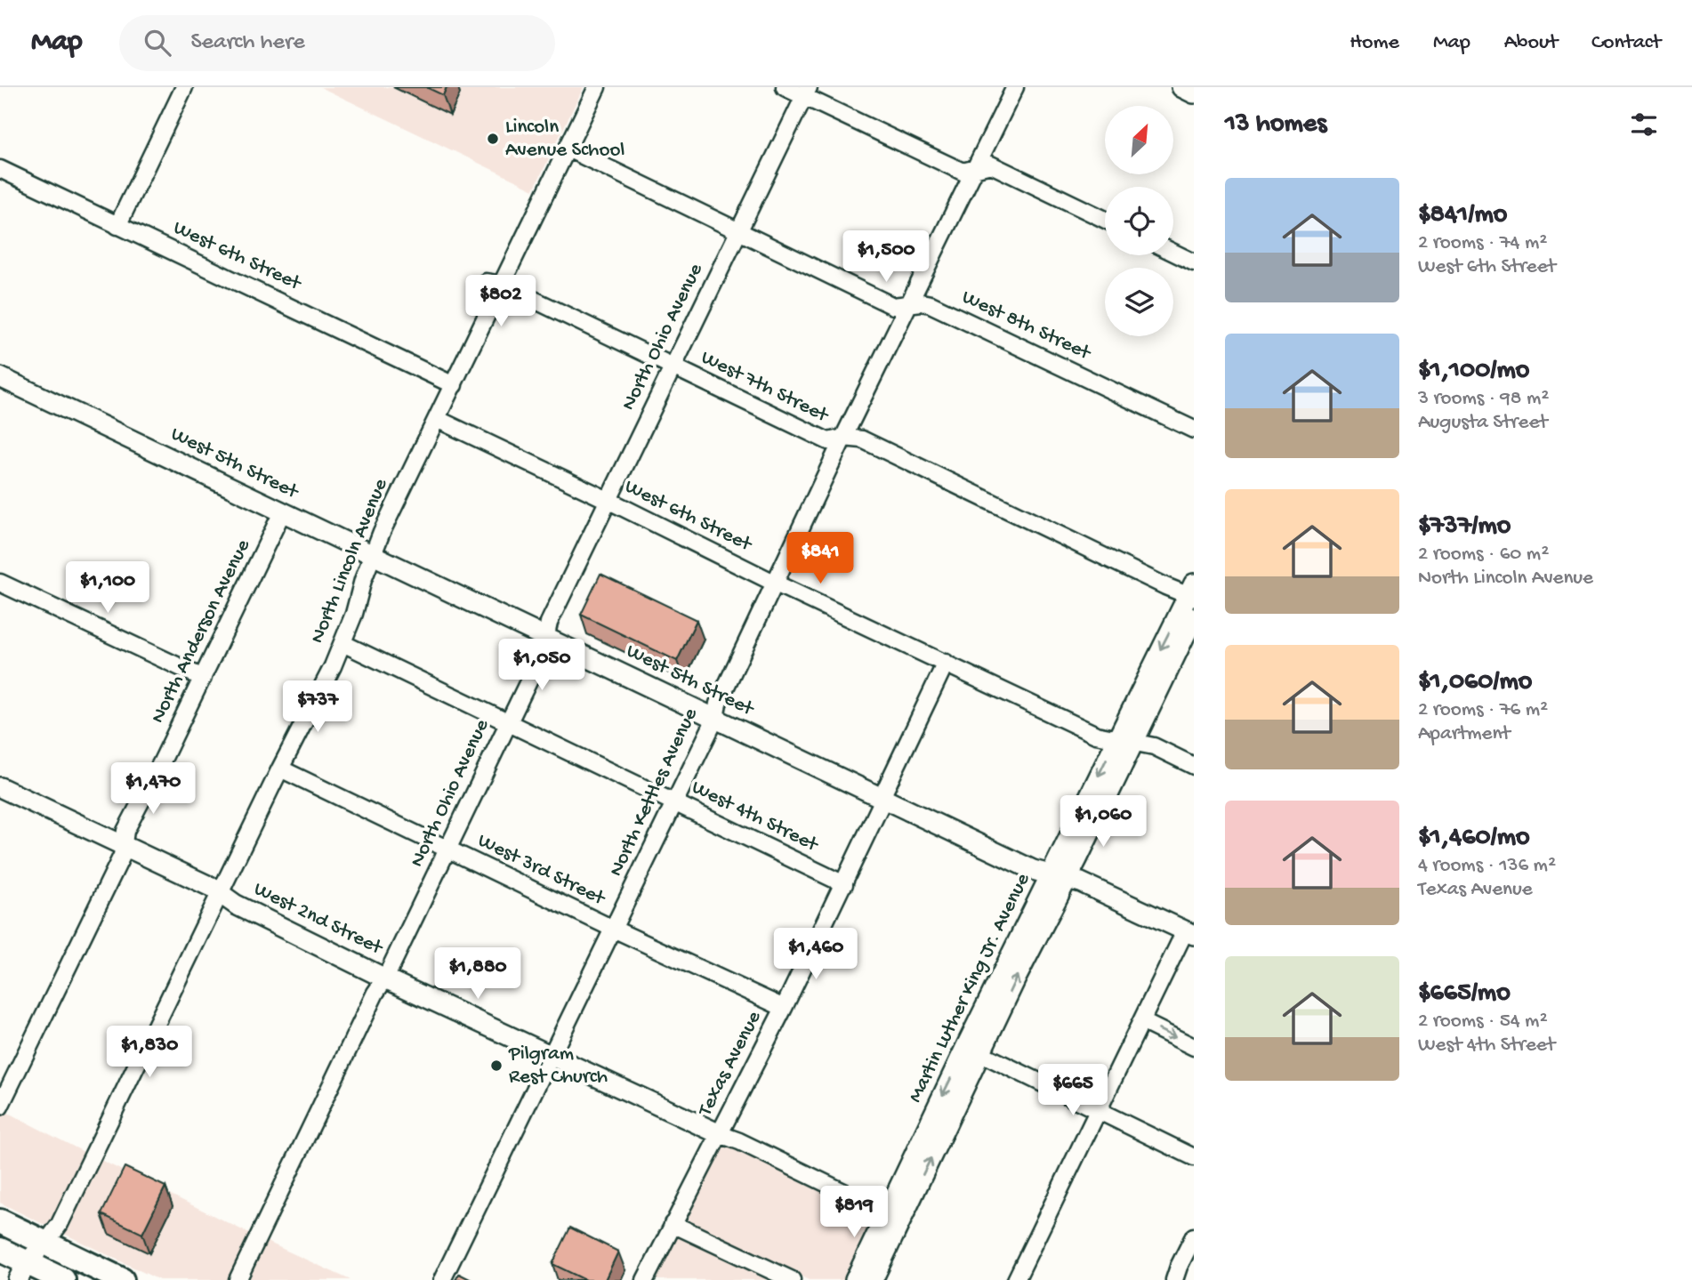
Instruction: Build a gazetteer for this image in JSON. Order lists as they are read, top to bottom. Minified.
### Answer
{"streets":{"street":["West 6th Street","West 8th Street","North Ohio Avenue","West 7th Street","West 5th Street","North Lincoln Avenue","North Anderson Avenue","North Kettles Avenue","West 4th Street","West 3rd Street","West 2nd Street","Martin Luther King Jr. Avenue","Texas Avenue"]},"crossings":[["West 6th Street","North Ohio Avenue"],["West 6th Street","North Lincoln Avenue"],["West 6th Street","North Kettles Avenue"],["West 6th Street","Martin Luther King Jr. Avenue"],["West 6th Street","Texas Avenue"],["West 8th Street","North Ohio Avenue"],["West 8th Street","North Lincoln Avenue"],["West 8th Street","North Kettles Avenue"],["North Ohio Avenue","West 7th Street"],["North Ohio Avenue","West 5th Street"],["North Ohio Avenue","West 4th Street"],["North Ohio Avenue","West 3rd Street"],["North Ohio Avenue","West 2nd Street"],["West 7th Street","North Lincoln Avenue"],["West 7th Street","North Kettles Avenue"],["West 7th Street","Martin Luther King Jr. Avenue"],["West 5th Street","North Lincoln Avenue"],["West 5th Street","North Anderson Avenue"],["West 5th Street","North Kettles Avenue"],["West 5th Street","Martin Luther King Jr. Avenue"],["West 5th Street","Texas Avenue"],["North Lincoln Avenue","West 4th Street"],["North Lincoln Avenue","West 3rd Street"],["North Lincoln Avenue","West 2nd Street"],["North Anderson Avenue","West 2nd Street"],["North Kettles Avenue","West 4th Street"],["North Kettles Avenue","West 3rd Street"],["North Kettles Avenue","West 2nd Street"],["West 4th Street","Texas Avenue"],["West 3rd Street","Texas Avenue"],["West 2nd Street","Texas Avenue"]],"places":["Lincoln Avenue School","Pilgram Rest Church"],"north":"top right","page":{"header":"Map","search":"Search here","nav":["Home","Map","About","Contact"],"heading":"13 homes","list":[{"name":"$841/mo","note":"2 rooms · 74 m² · West 6th Street"},{"name":"$1,100/mo","note":"3 rooms · 98 m² · Augusta Street"},{"name":"$737/mo","note":"2 rooms · 60 m² · North Lincoln Avenue"},{"name":"$1,060/mo","note":"2 rooms · 76 m² · Apartment"},{"name":"$1,460/mo","note":"4 rooms · 136 m² · Texas Avenue"},{"name":"$665/mo","note":"2 rooms · 54 m² · West 4th Street"}],"price":["$1,500","$802","$841","$1,100","$1,050","$737","$1,470","$1,060","$1,460","$1,880","$1,830","$665","$819"]}}
